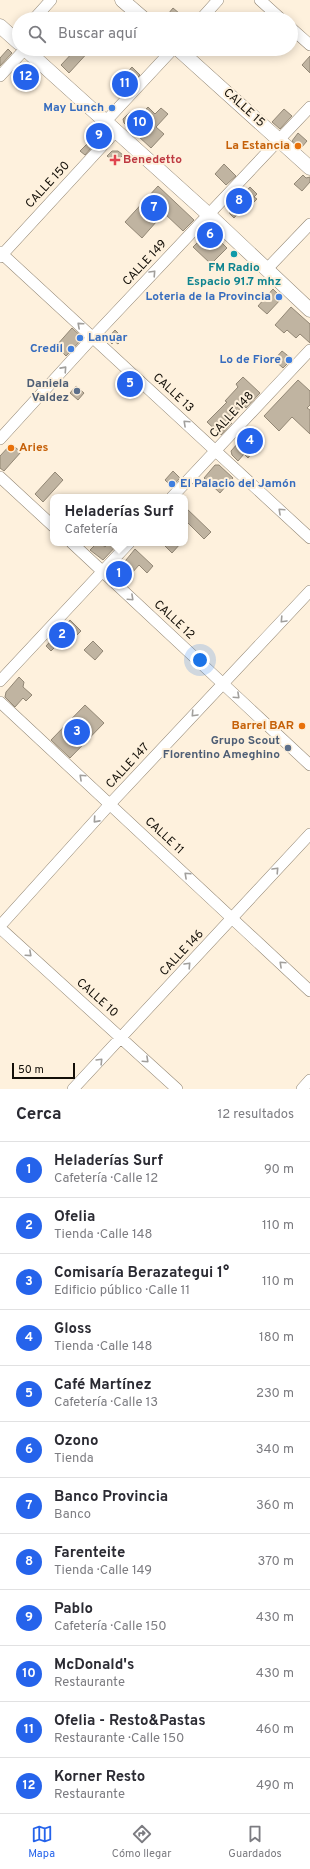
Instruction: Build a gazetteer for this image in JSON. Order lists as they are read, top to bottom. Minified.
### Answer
{"streets":{"main road":["CALLE 15"],"street":["CALLE 150","CALLE 149","CALLE 13","CALLE 148","CALLE 12","CALLE 147","CALLE 11","CALLE 146","CALLE 10"]},"crossings":[["CALLE 15","CALLE 149"],["CALLE 150","CALLE 13"],["CALLE 149","CALLE 13"],["CALLE 13","CALLE 148"],["CALLE 12","CALLE 147"],["CALLE 147","CALLE 11"],["CALLE 147","CALLE 10"],["CALLE 11","CALLE 146"],["CALLE 146","CALLE 10"]],"one_way":["CALLE 149","CALLE 13","CALLE 12","CALLE 147","CALLE 11","CALLE 146","CALLE 10"],"places":{"other":["May Lunch","La Estancia","FM Radio Espacio 91.7 mhz","Loteria de la Provincia","Lanuar","Credil","Lo de Fiore","Daniela Valdez","Aries","El Palacio del Jamón","Barrel BAR","Grupo Scout Florentino Ameghino"],"health":["Benedetto"]},"scale_bar":"50 m","page":{"search":"Buscar aquí","pins":["12","11","10","9","8","7","6","5","4","1","2","3"],"popup":["Heladerías Surf","Cafetería"],"scale":"50 m","heading":["Cerca","12 resultados"],"list":[{"mark":"1","name":"Heladerías Surf","note":"Cafetería · Calle 12","value":"90 m"},{"mark":"2","name":"Ofelia","note":"Tienda · Calle 148","value":"110 m"},{"mark":"3","name":"Comisaría Berazategui 1°","note":"Edificio público · Calle 11","value":"110 m"},{"mark":"4","name":"Gloss","note":"Tienda · Calle 148","value":"180 m"},{"mark":"5","name":"Café Martínez","note":"Cafetería · Calle 13","value":"230 m"},{"mark":"6","name":"Ozono","note":"Tienda","value":"340 m"},{"mark":"7","name":"Banco Provincia","note":"Banco","value":"360 m"},{"mark":"8","name":"Farenteite","note":"Tienda · Calle 149","value":"370 m"},{"mark":"9","name":"Pablo","note":"Cafetería · Calle 150","value":"430 m"},{"mark":"10","name":"McDonald's","note":"Restaurante","value":"430 m"},{"mark":"11","name":"Ofelia - Resto&Pastas","note":"Restaurante · Calle 150","value":"460 m"},{"mark":"12","name":"Korner Resto","note":"Restaurante","value":"490 m"}],"nav":["Mapa","Cómo llegar","Guardados"]}}
